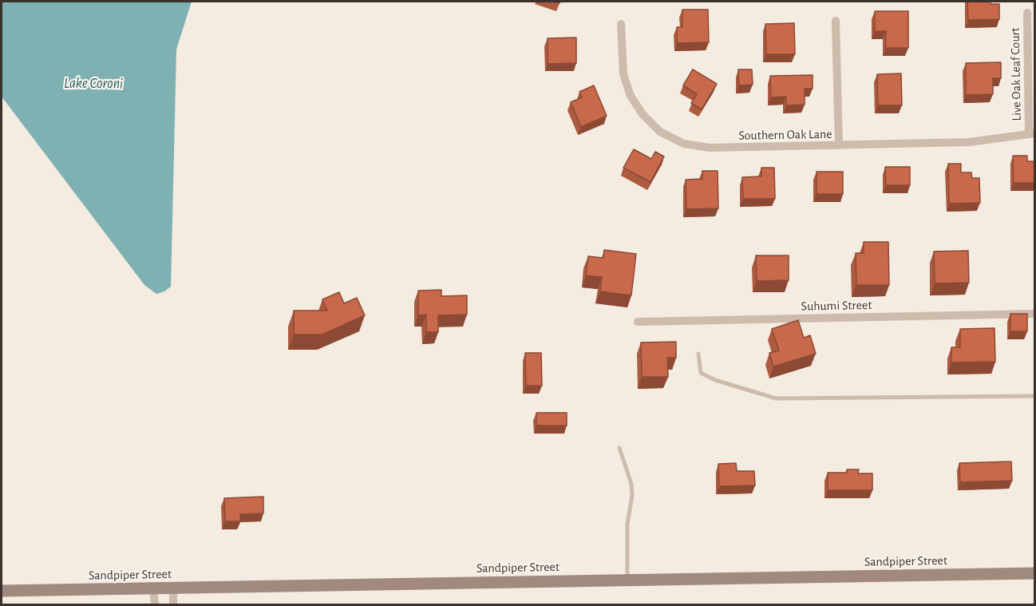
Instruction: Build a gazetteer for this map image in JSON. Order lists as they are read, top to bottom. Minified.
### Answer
{"streets":{"street":["Live Oak Leaf Court","Southern Oak Lane","Suhumi Street","Sandpiper Street"]},"crossings":[["Live Oak Leaf Court","Southern Oak Lane"]],"water":["Lake Coroni"]}
